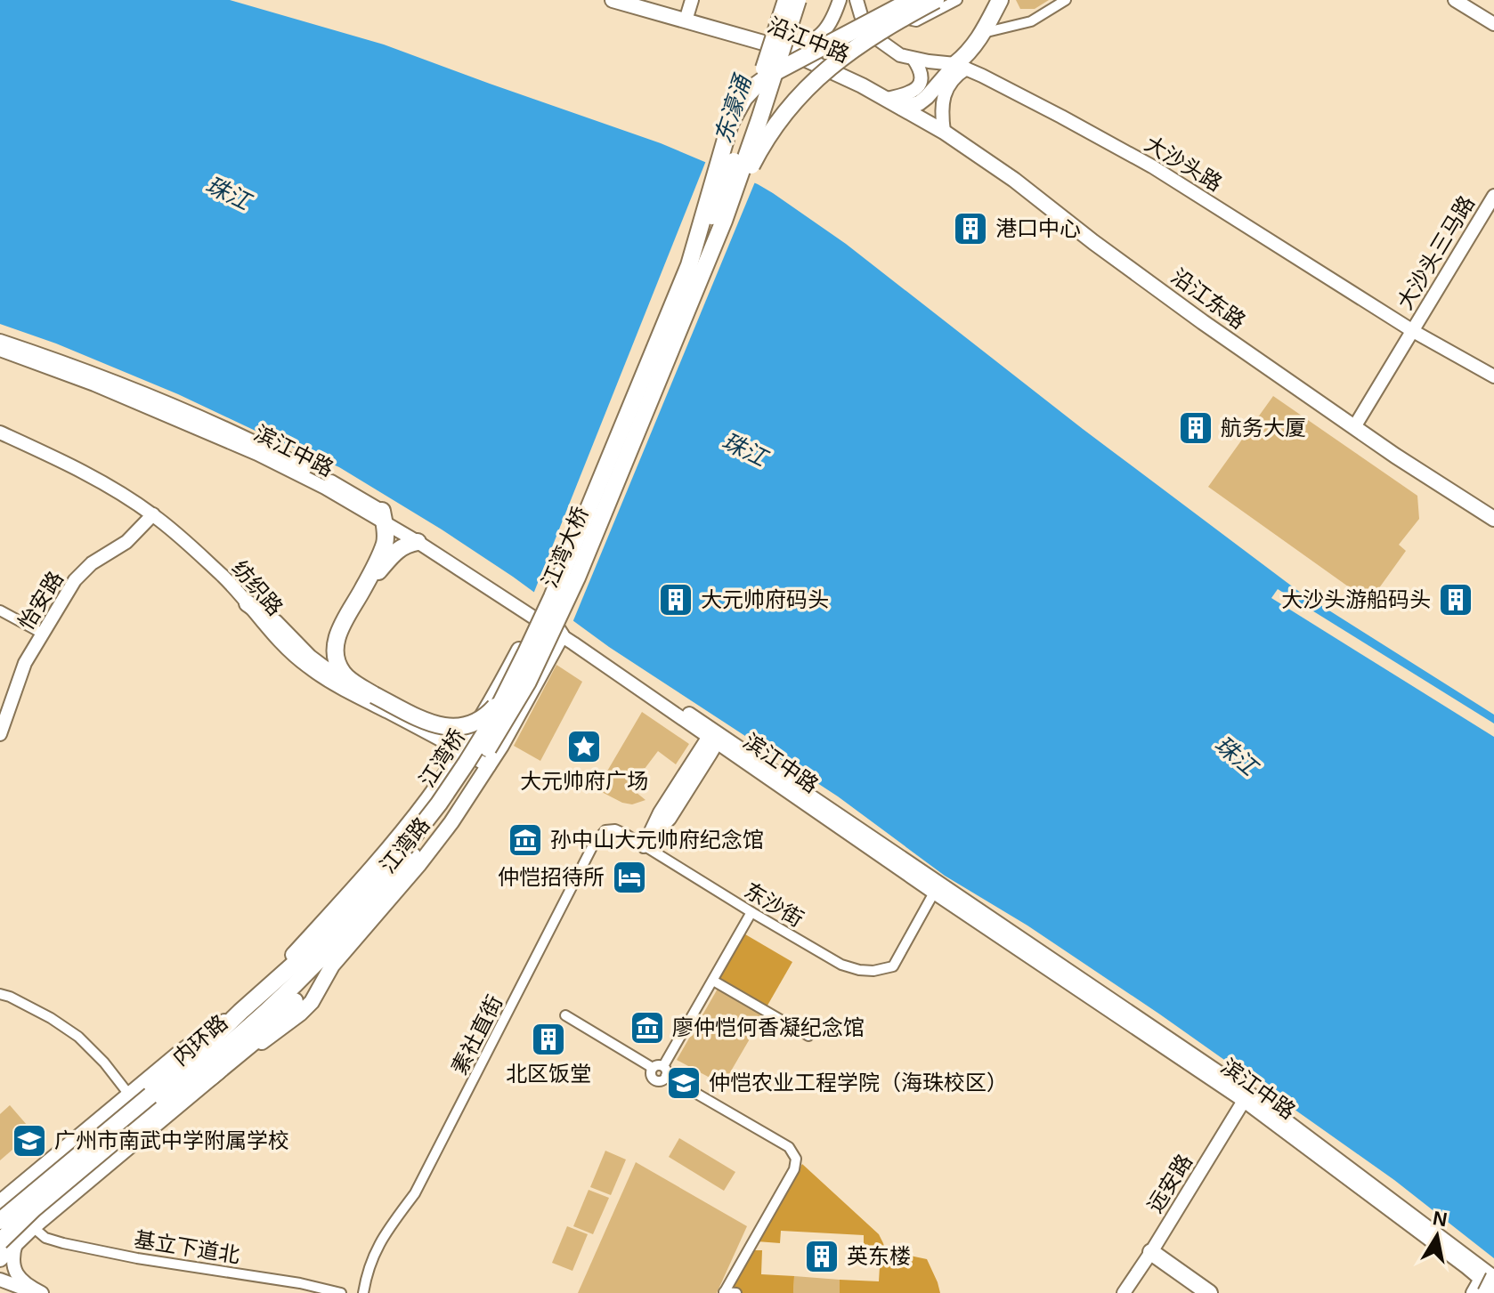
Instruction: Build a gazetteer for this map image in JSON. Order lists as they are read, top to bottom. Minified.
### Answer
{"streets":{"highway":["江湾大桥","江湾桥","内环路"],"main road":["沿江中路","大沙头路","大沙头三马路","沿江东路","滨江中路","纺织路","怡安路","江湾路","远安路"],"street":["东沙街","素社直街","基立下道北"]},"crossings":[["沿江中路","沿江东路"],["大沙头路","大沙头三马路"],["大沙头三马路","沿江东路"],["滨江中路","江湾路"],["滨江中路","东沙街"],["滨江中路","远安路"],["江湾大桥","江湾桥"],["江湾大桥","内环路"],["纺织路","怡安路"],["纺织路","江湾路"],["江湾桥","内环路"],["江湾路","内环路"],["江湾路","基立下道北"],["东沙街","素社直街"]],"water":["东濠涌","珠江"],"places":{"building":["港口中心","航务大厦","大元帅府码头","大沙头游船码头","北区饭堂","英东楼"],"place":["大元帅府广场"],"museum":["孙中山大元帅府纪念馆","廖仲恺何香凝纪念馆"],"hotel":["仲恺招待所"],"school or university":["仲恺农业工程学院（海珠校区）","广州市南武中学附属学校"]},"north":"top"}
